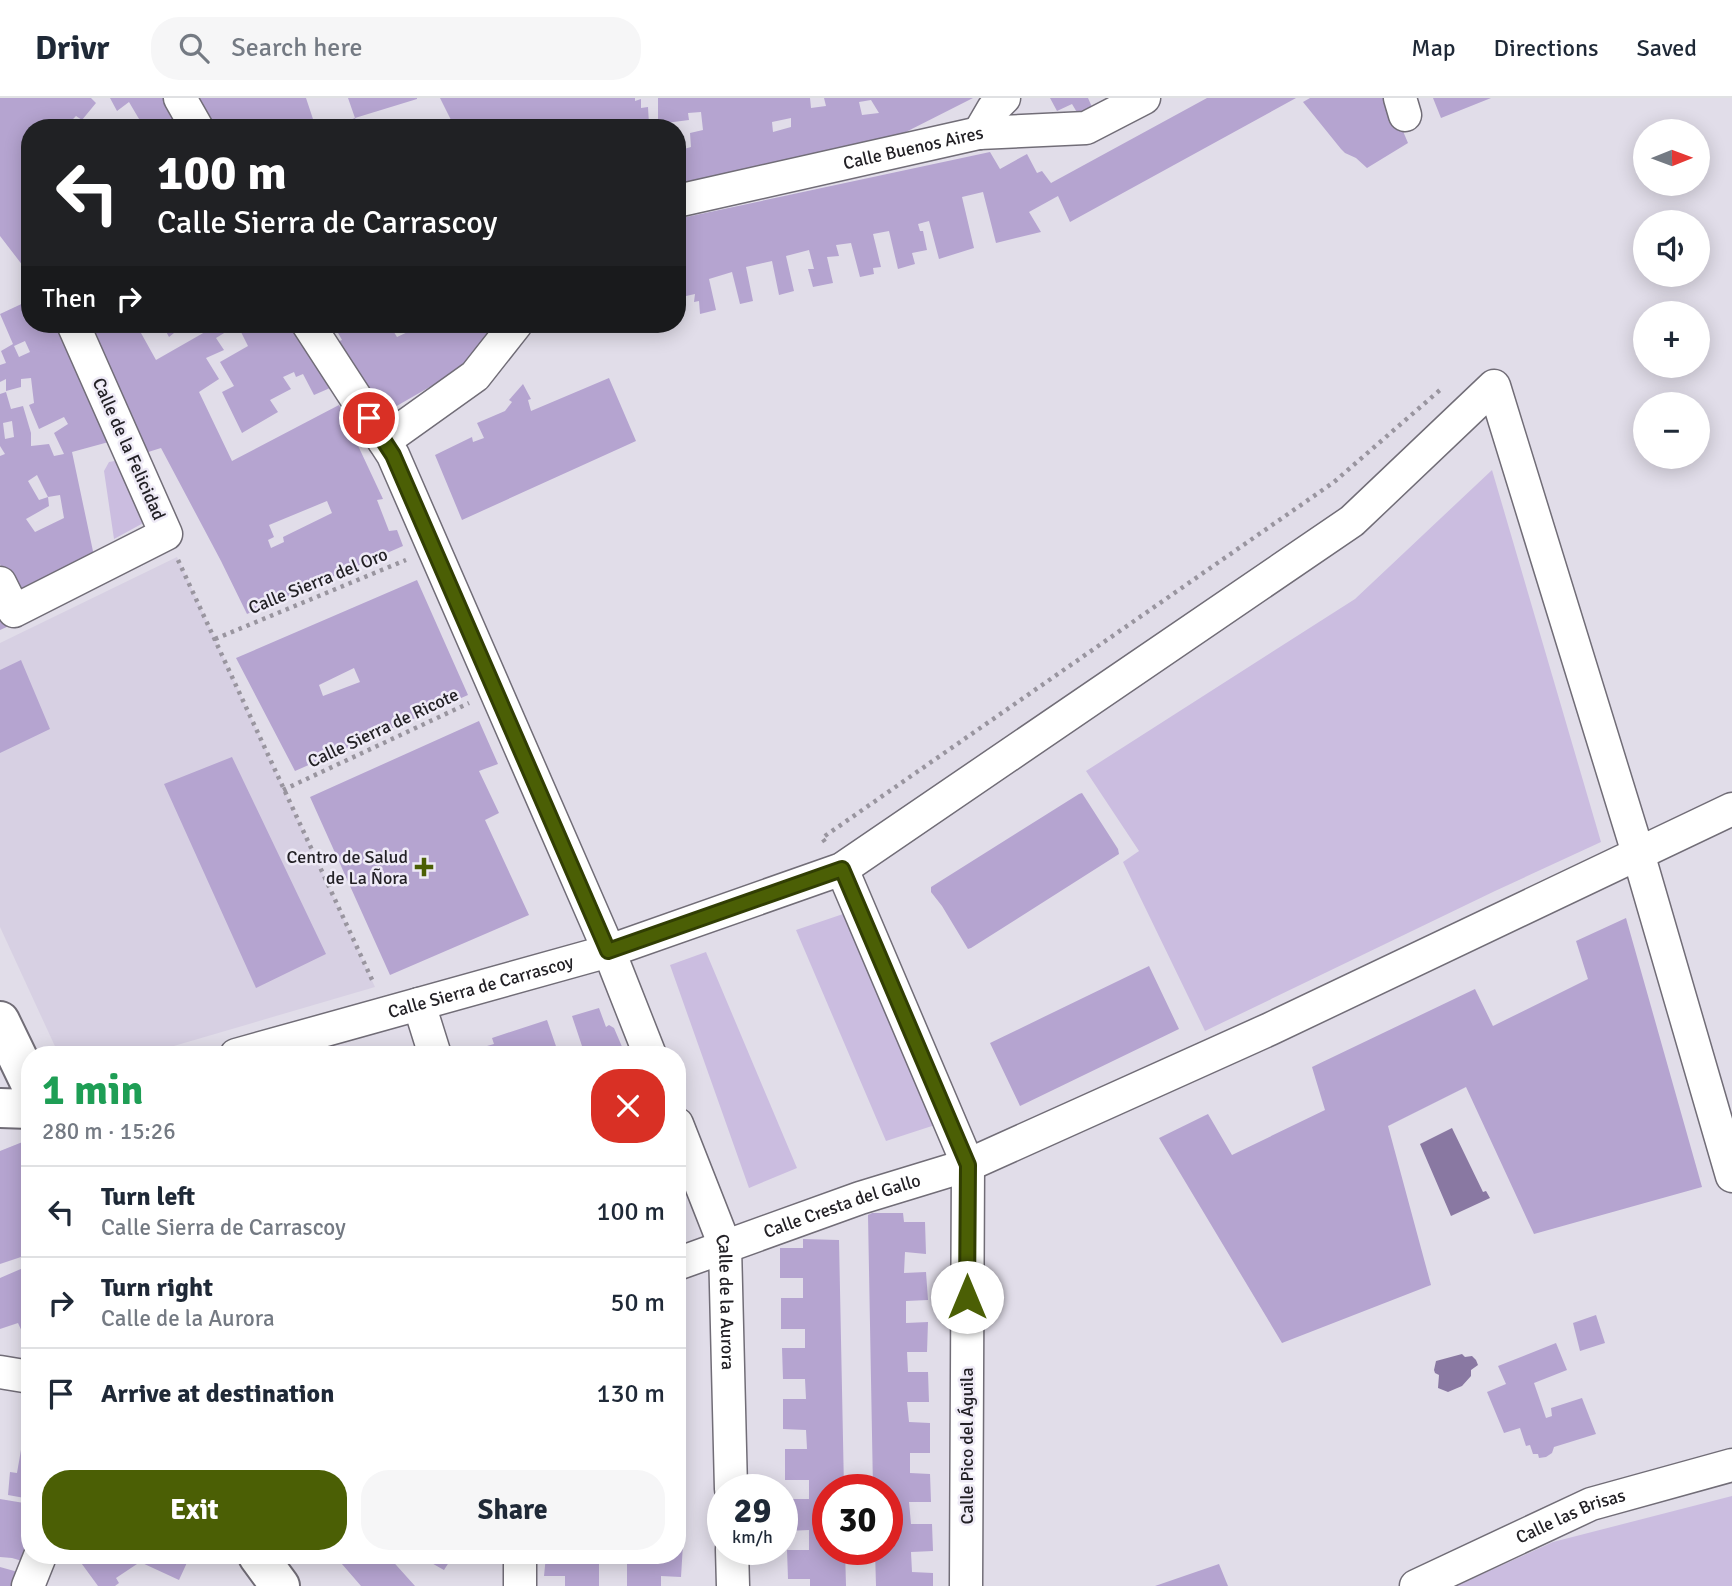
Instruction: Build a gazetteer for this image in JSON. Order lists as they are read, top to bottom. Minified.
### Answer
{"streets":{"street":["Calle Buenos Aires","Calle de la Felicidad","Calle Sierra de Carrascoy","Calle Cresta del Gallo","Calle de la Aurora","Calle Pico del Águila","Calle las Brisas"],"path":["Calle Sierra del Oro","Calle Sierra de Ricote"]},"crossings":[["Calle Sierra de Carrascoy","Calle Cresta del Gallo"],["Calle Sierra de Carrascoy","Calle Pico del Águila"],["Calle Cresta del Gallo","Calle de la Aurora"],["Calle Cresta del Gallo","Calle Pico del Águila"]],"places":{"health":["Centro de Salud de La Ñora"]},"north":"right","page":{"header":"Drivr","search":"Search here","nav":["Map","Directions","Saved"],"map_buttons":["+","−"],"turn":["100 m","Calle Sierra de Carrascoy"],"then":"Then","heading":["1 min","280 m · 15:26"],"list":[{"name":"Turn left","note":"Calle Sierra de Carrascoy","value":"100 m"},{"name":"Turn right","note":"Calle de la Aurora","value":"50 m"},{"name":"Arrive at destination","value":"130 m"}],"buttons":["Exit","Share"],"speed":"29 km/h","limit":"30"}}
